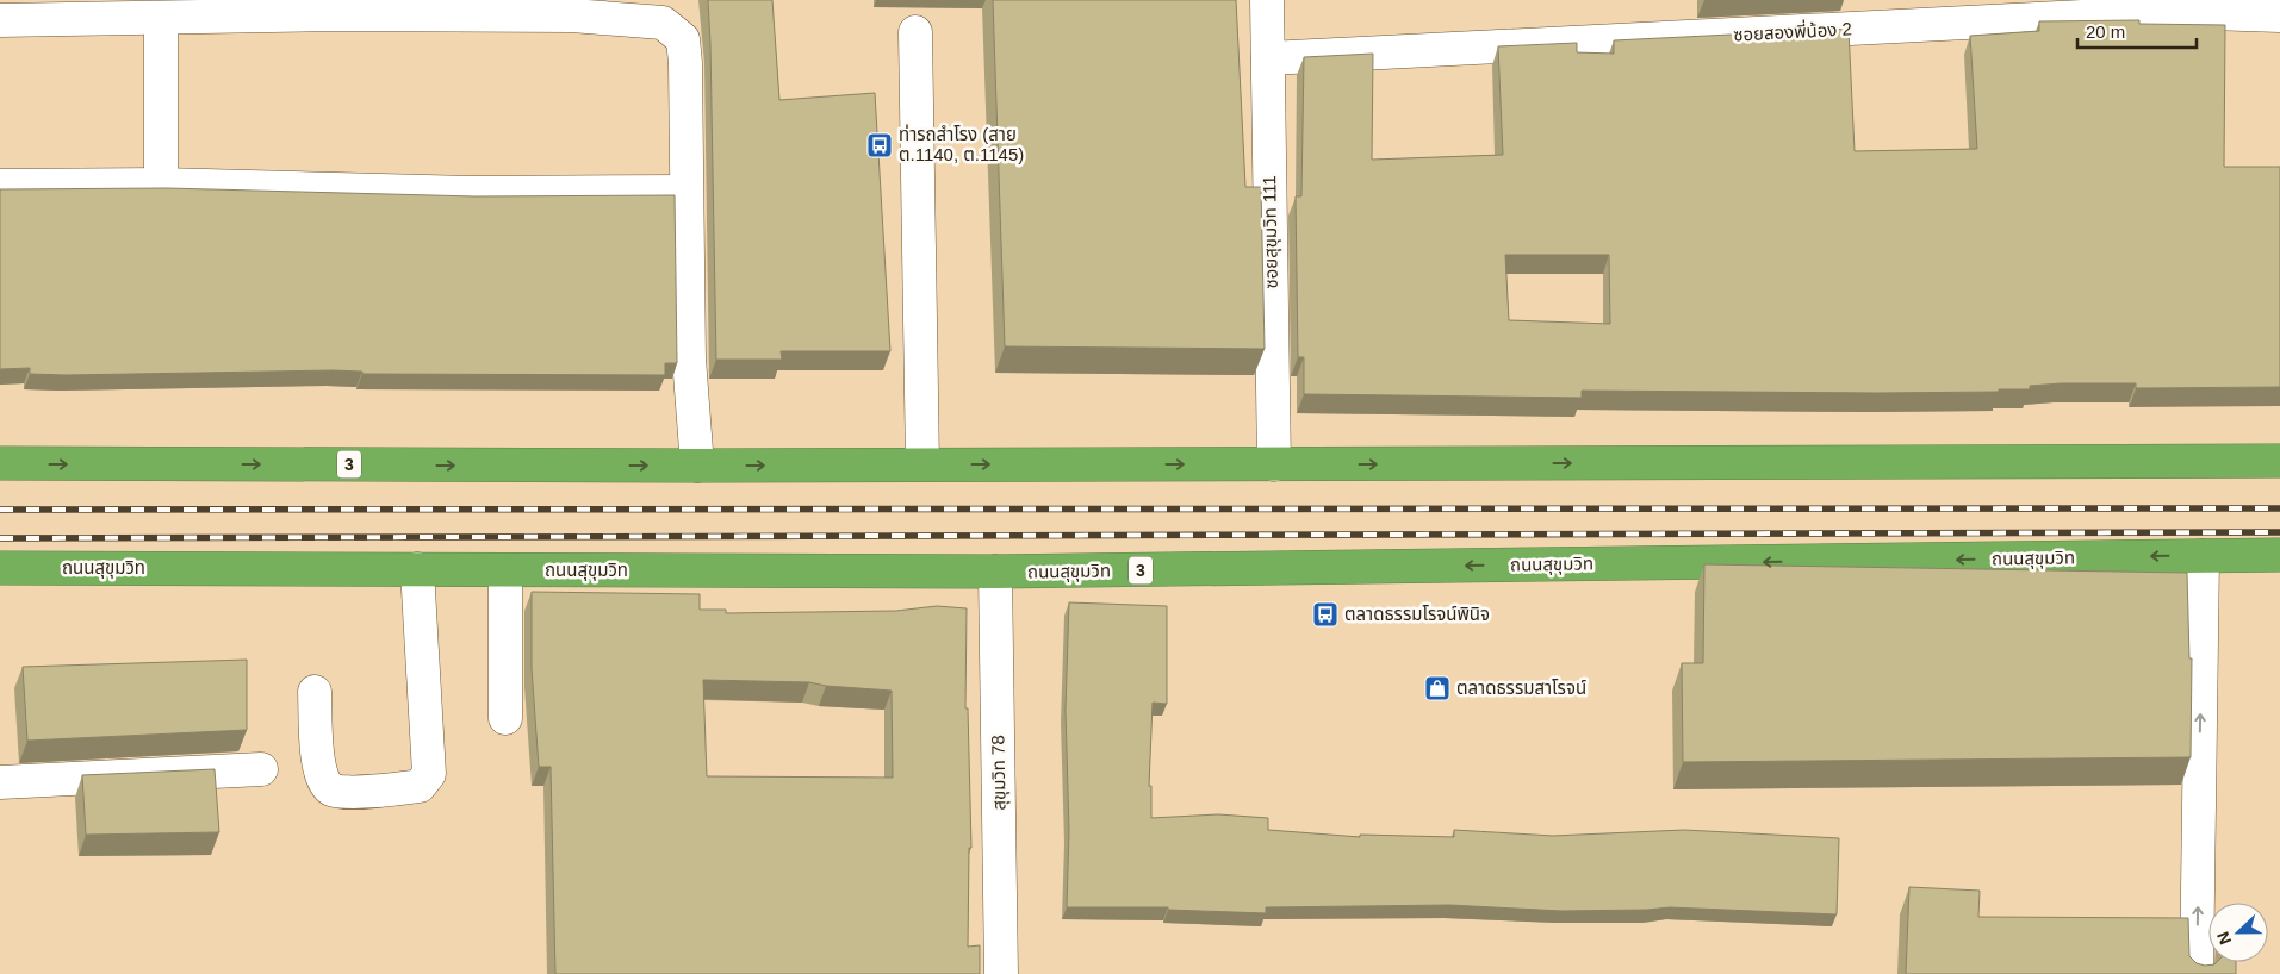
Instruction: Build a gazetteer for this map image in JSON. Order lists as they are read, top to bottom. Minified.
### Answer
{"streets":{"highway":["3","ถนนสุขุมวิท"],"street":["ซอยสองพี่น้อง 2","ซอยสุขุมวิท 111","สุขุมวิท 78"]},"crossings":[["ซอยสองพี่น้อง 2","ซอยสุขุมวิท 111"],["ซอยสุขุมวิท 111","3"],["ถนนสุขุมวิท","สุขุมวิท 78"]],"places":{"bus stop":["ท่ารถสำโรง (สาย ต.1140, ต.1145)","ตลาดธรรมโรจน์พินิจ"],"shop":["ตลาดธรรมสาโรจน์"]},"scale_bar":"20 m","north":"left"}
